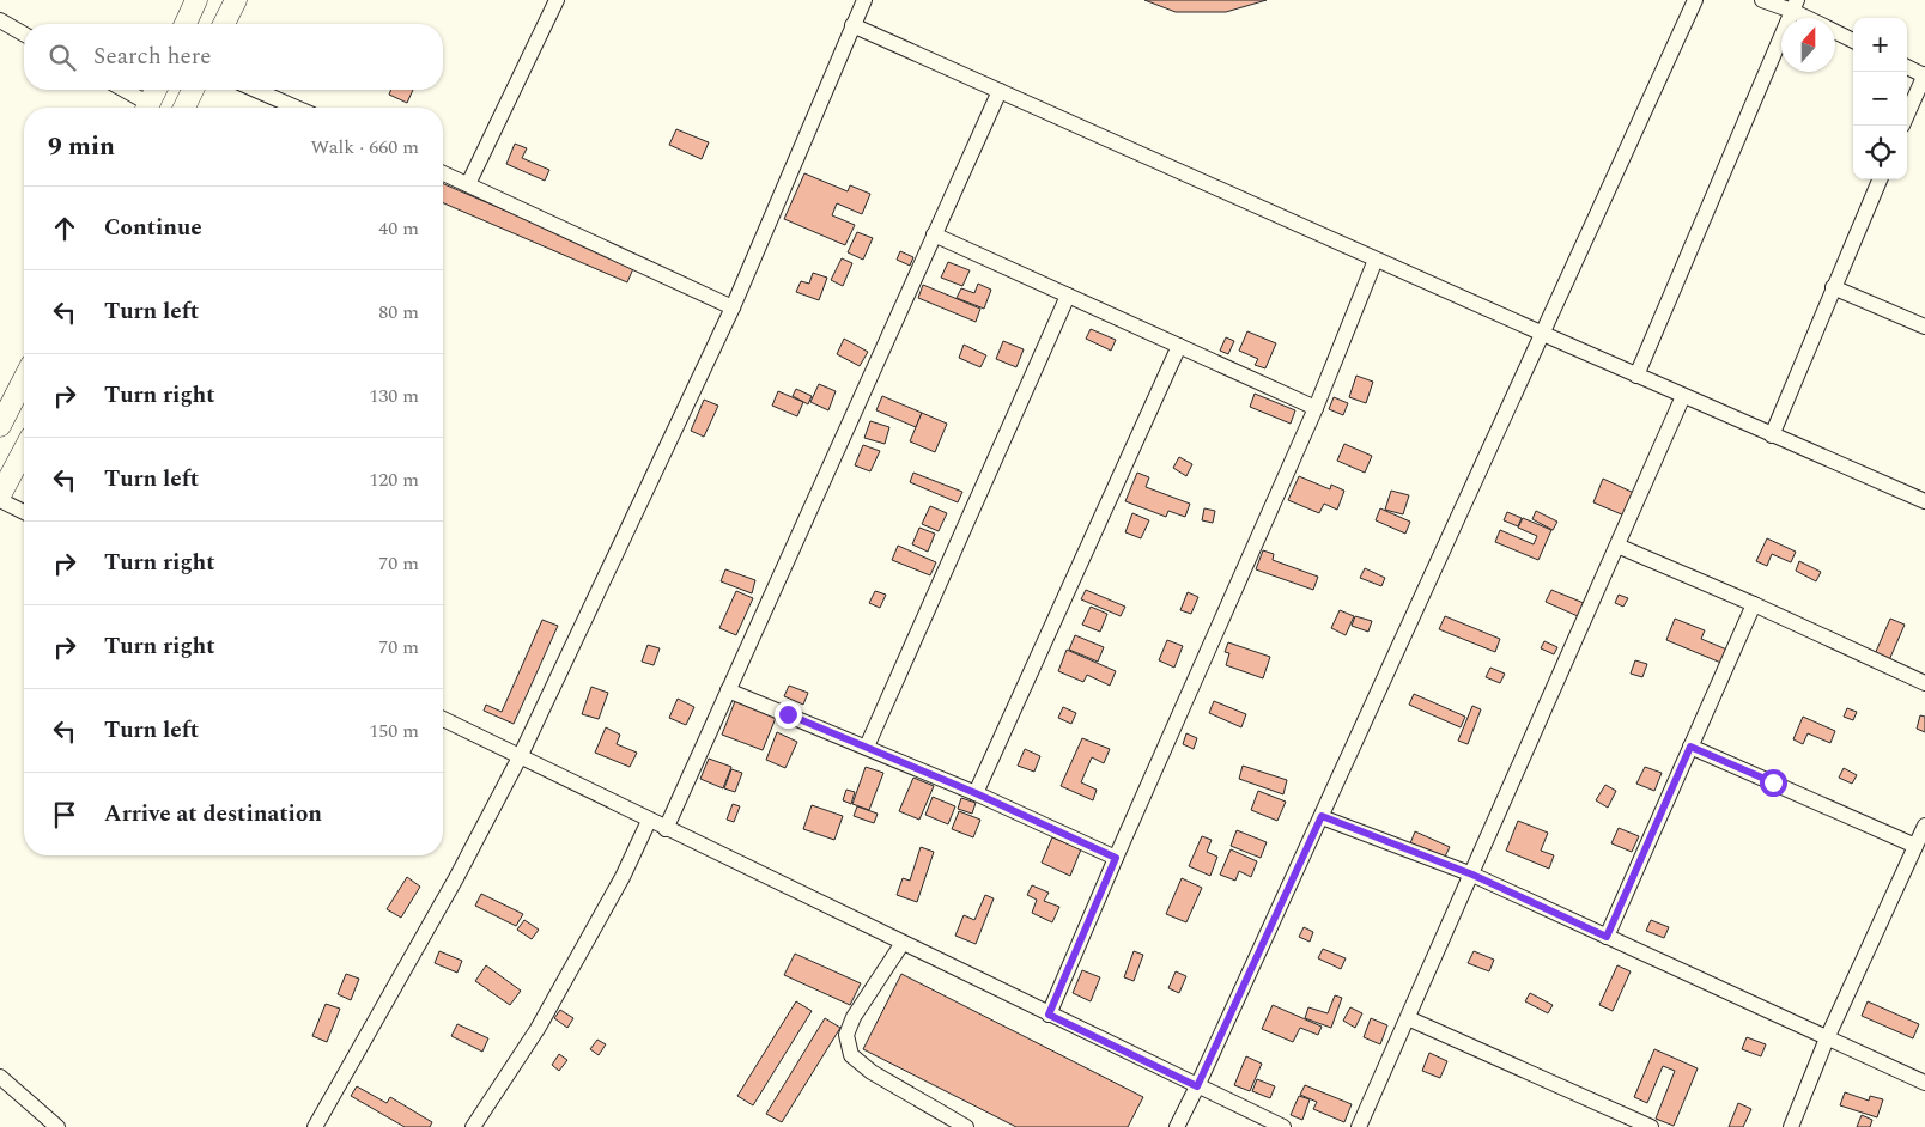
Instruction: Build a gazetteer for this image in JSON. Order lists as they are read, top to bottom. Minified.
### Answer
{"north":"top","page":{"map_buttons":["+","−"],"search":"Search here","heading":["9 min","Walk · 660 m"],"list":[["Continue","40 m"],["Turn left","80 m"],["Turn right","130 m"],["Turn left","120 m"],["Turn right","70 m"],["Turn right","70 m"],["Turn left","150 m"],"Arrive at destination"]}}
